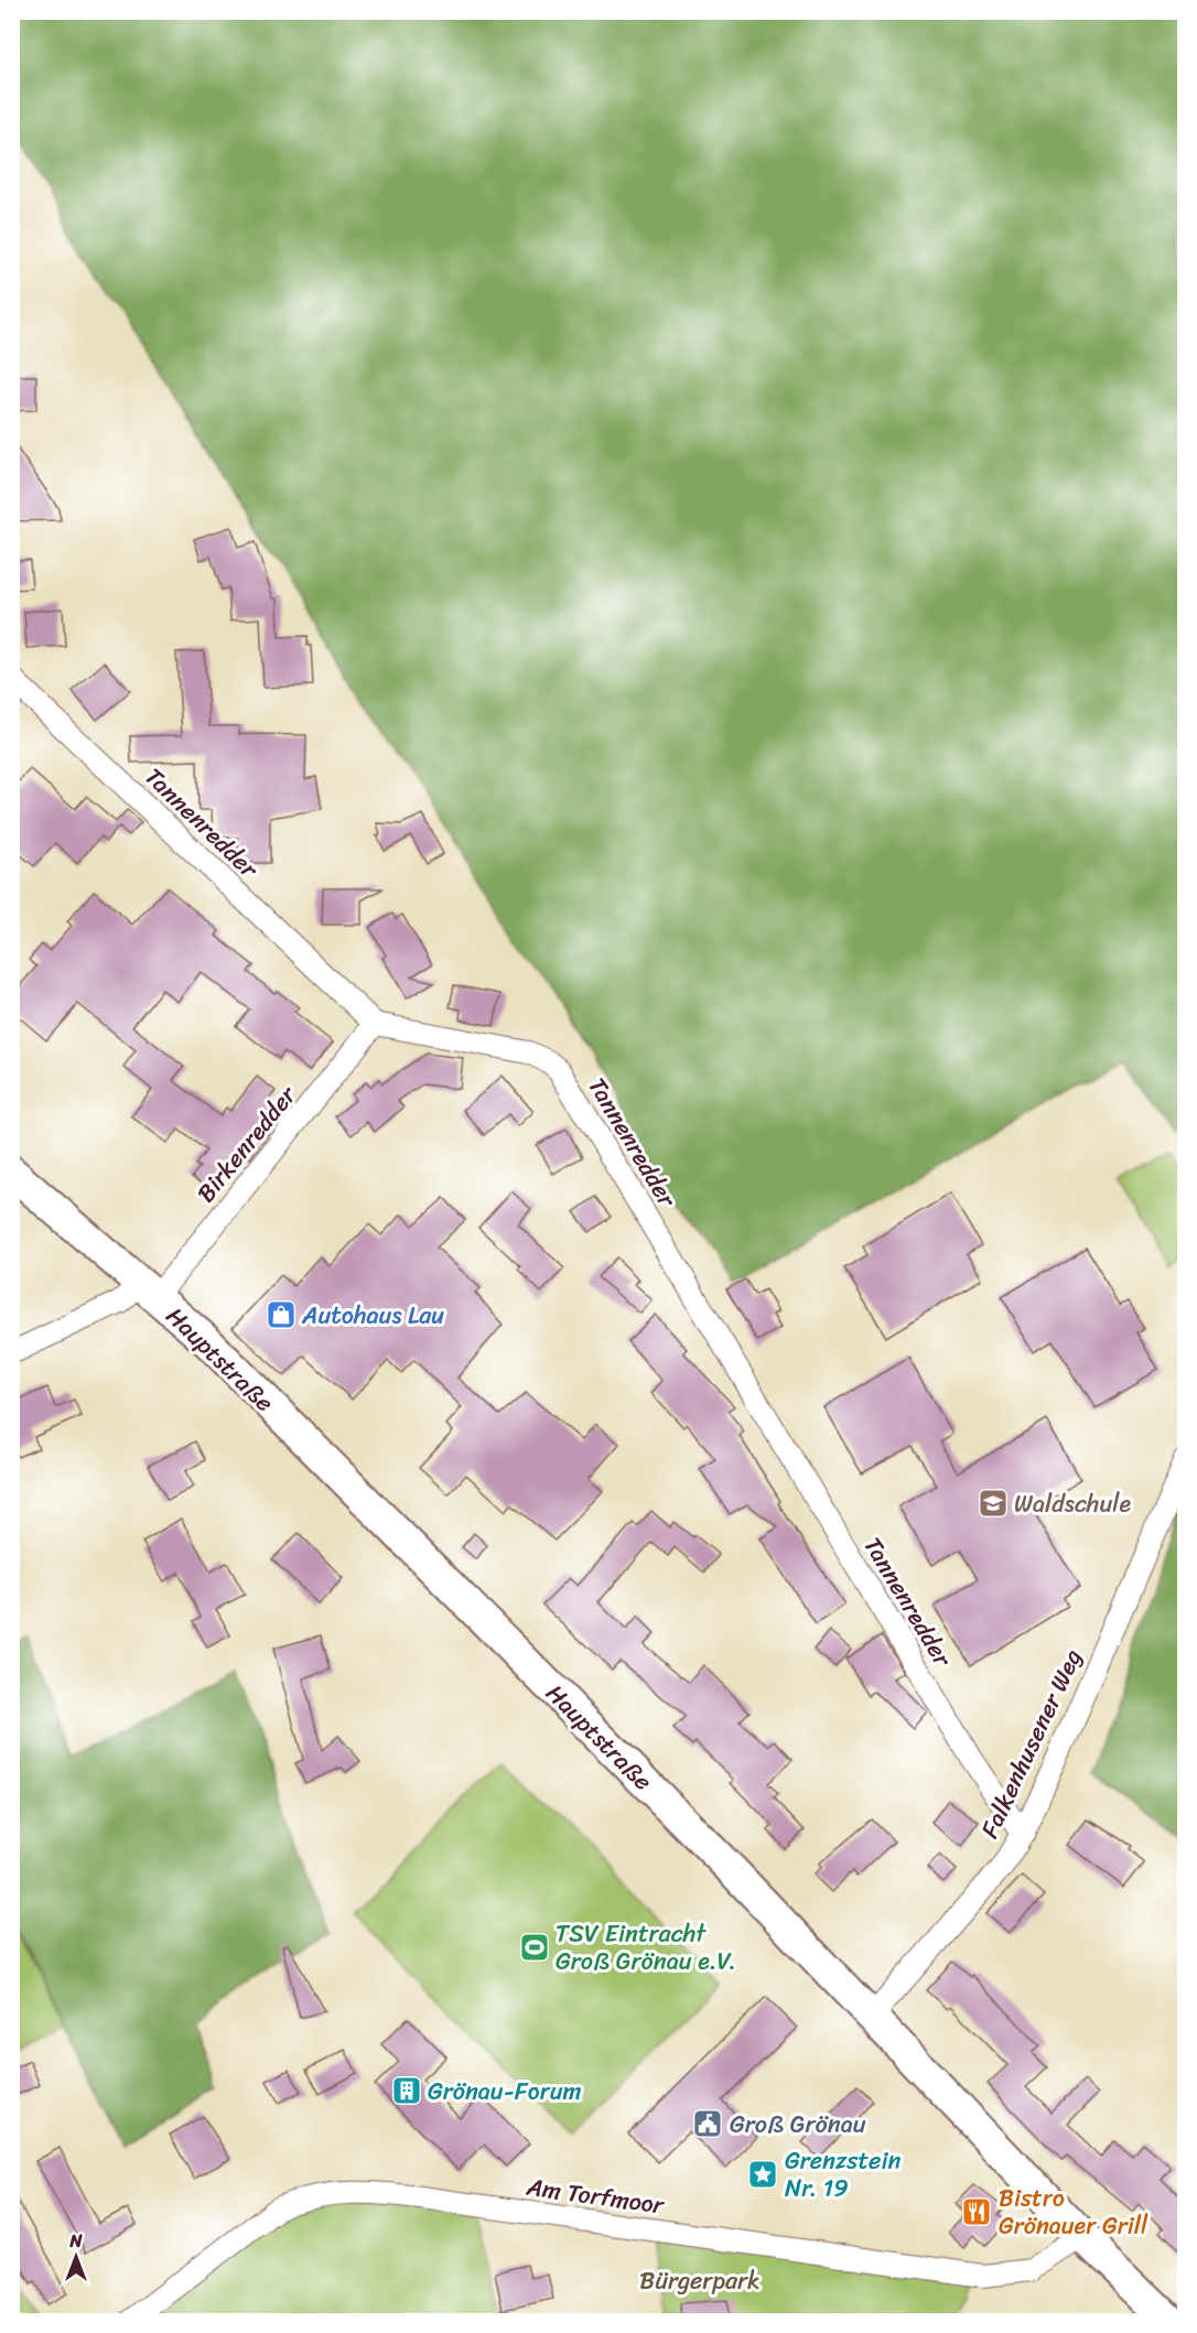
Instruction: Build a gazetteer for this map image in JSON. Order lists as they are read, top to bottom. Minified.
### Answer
{"streets":{"main road":["Hauptstraße"],"street":["Tannenredder","Birkenredder","Falkenhusener Weg","Am Torfmoor"]},"crossings":[["Tannenredder","Birkenredder"],["Tannenredder","Falkenhusener Weg"],["Birkenredder","Hauptstraße"],["Hauptstraße","Falkenhusener Weg"],["Hauptstraße","Am Torfmoor"]],"parks":["Bürgerpark"],"places":{"shop":["Autohaus Lau"],"school or university":["Waldschule"],"sports":["TSV Eintracht Groß Grönau e.V."],"building":["Grönau-Forum"],"public building":["Groß Grönau"],"place":["Grenzstein Nr. 19"],"restaurant":["Bistro Grönauer Grill"]},"north":"top"}
